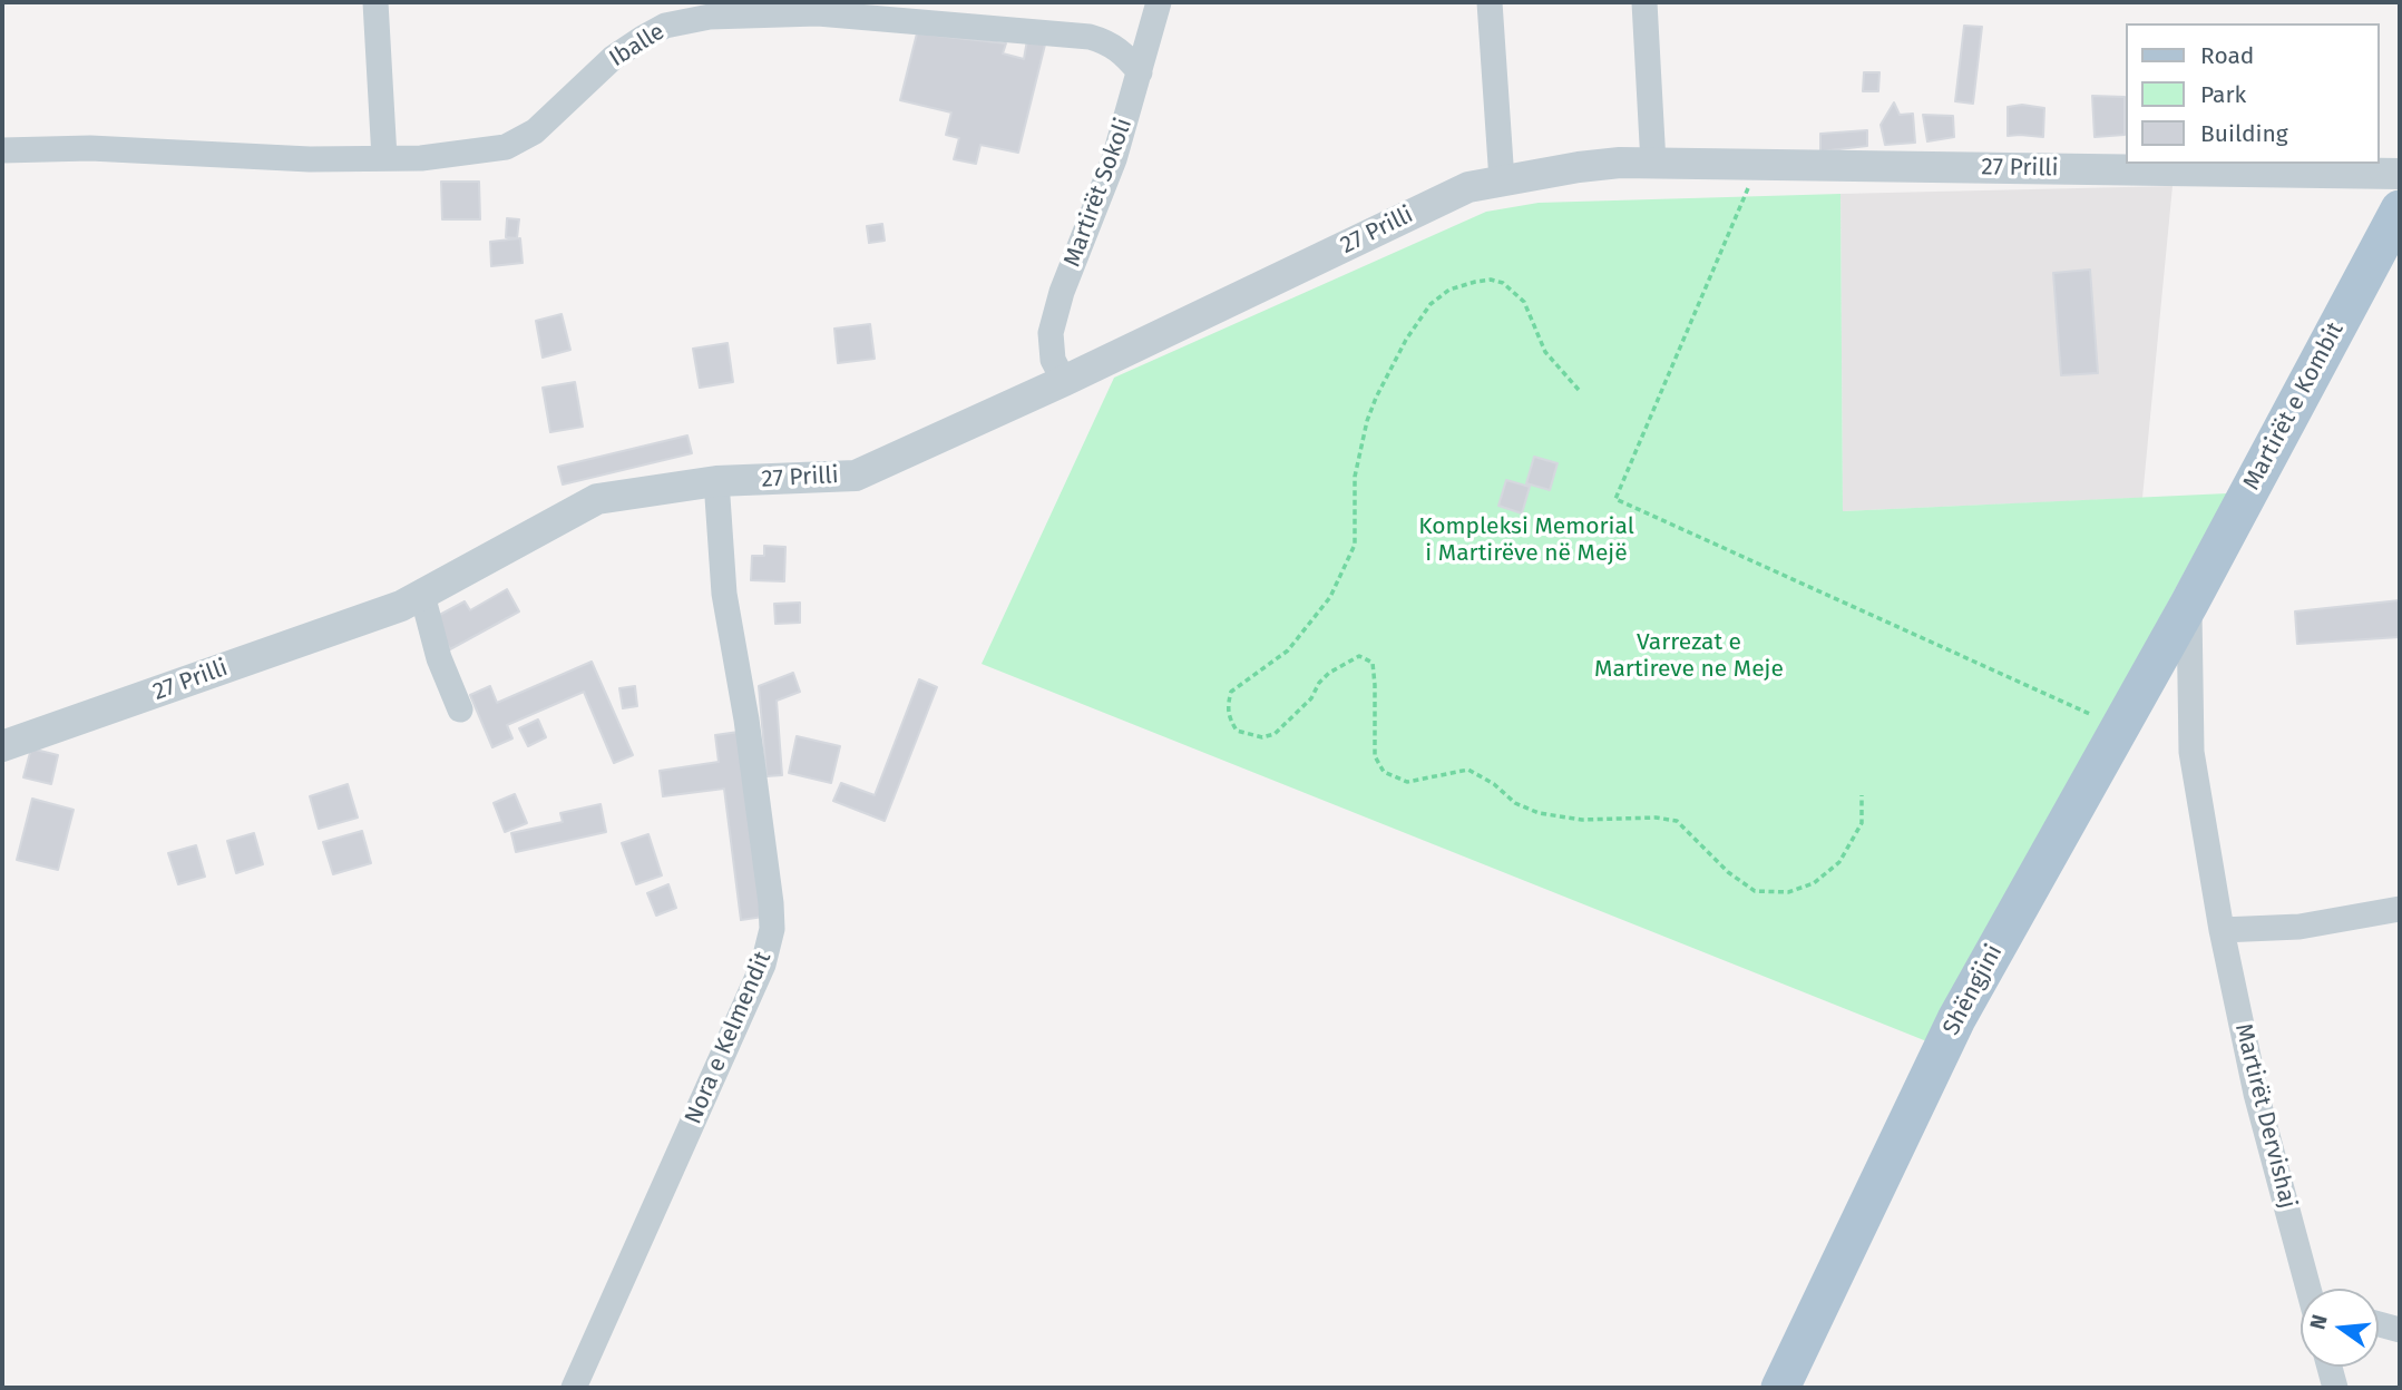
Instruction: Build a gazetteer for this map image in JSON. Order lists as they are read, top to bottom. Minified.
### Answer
{"streets":{"main road":["Martirët e Kombit","Shëngjini"],"street":["Iballe","27 Prilli","Martirët Sokoli","Nora e Kelmendit","Martirët Dervishaj"]},"crossings":[["Iballe","Martirët Sokoli"],["27 Prilli","Martirët Sokoli"],["27 Prilli","Nora e Kelmendit"],["Martirët e Kombit","Shëngjini"],["Martirët e Kombit","Martirët Dervishaj"],["Shëngjini","Martirët Dervishaj"]],"parks":["Kompleksi Memorial i Martirëve në Mejë","Varrezat e Martireve ne Meje"],"legend":["Road","Park","Building"],"north":"left"}
